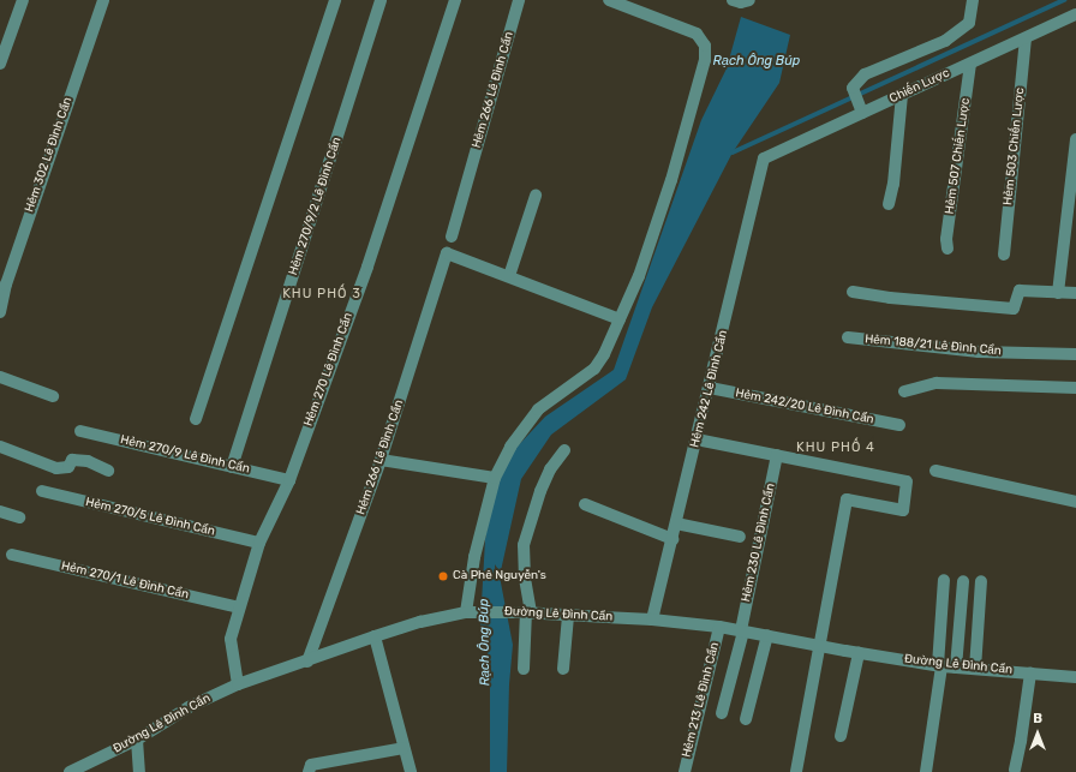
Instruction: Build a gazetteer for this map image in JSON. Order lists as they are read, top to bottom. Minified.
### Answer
{"streets":{"street":["Chiến Lược","Hẻm 266 Lê Đình Cẩn","Hẻm 503 Chiến Lược","Hẻm 302 Lê Đình Cẩn","Hẻm 507 Chiến Lược","Hẻm 270/9/2 Lê Đình Cẩn","Hẻm 188/21 Lê Đình Cẩn","Hẻm 270 Lê Đình Cẩn","Hẻm 242 Lê Đình Cẩn","Hẻm 242/20 Lê Đình Cẩn","Hẻm 270/9 Lê Đình Cẩn","Hẻm 270/5 Lê Đình Cẩn","Hẻm 230 Lê Đình Cẩn","Hẻm 270/1 Lê Đình Cẩn","Đường Lê Đình Cẩn","Hẻm 213 Lê Đình Cẩn"]},"crossings":[["Chiến Lược","Hẻm 503 Chiến Lược"],["Chiến Lược","Hẻm 507 Chiến Lược"],["Chiến Lược","Hẻm 242 Lê Đình Cẩn"],["Hẻm 266 Lê Đình Cẩn","Đường Lê Đình Cẩn"],["Hẻm 270/9/2 Lê Đình Cẩn","Hẻm 270/9 Lê Đình Cẩn"],["Hẻm 270 Lê Đình Cẩn","Hẻm 270/9 Lê Đình Cẩn"],["Hẻm 270 Lê Đình Cẩn","Hẻm 270/5 Lê Đình Cẩn"],["Hẻm 270 Lê Đình Cẩn","Hẻm 270/1 Lê Đình Cẩn"],["Hẻm 270 Lê Đình Cẩn","Đường Lê Đình Cẩn"],["Hẻm 242 Lê Đình Cẩn","Hẻm 242/20 Lê Đình Cẩn"],["Hẻm 242 Lê Đình Cẩn","Đường Lê Đình Cẩn"],["Hẻm 230 Lê Đình Cẩn","Đường Lê Đình Cẩn"],["Đường Lê Đình Cẩn","Hẻm 213 Lê Đình Cẩn"]],"districts":["KHU PHỐ 3","KHU PHỐ 4"],"water":["Rạch Ông Búp"],"places":["Cà Phê Nguyễn's"],"north":"top"}
